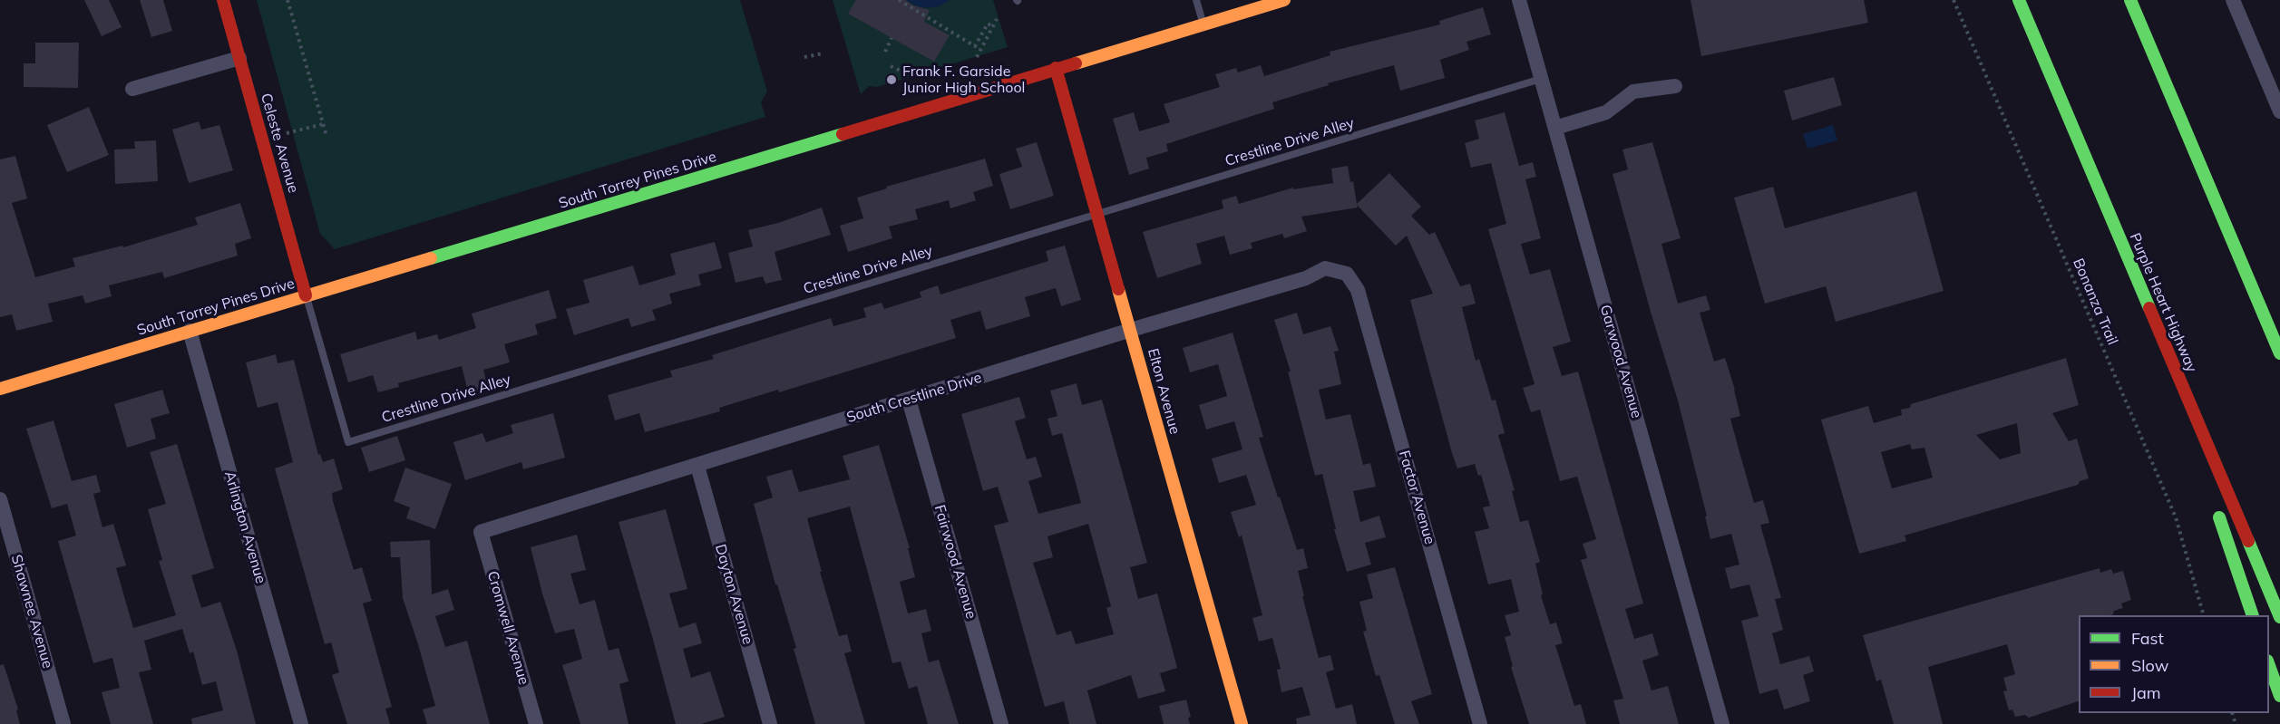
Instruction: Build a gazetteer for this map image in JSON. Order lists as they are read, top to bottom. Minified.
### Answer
{"streets":{"main road":["Celeste Avenue","South Torrey Pines Drive","Purple Heart Highway","Elton Avenue"],"street":["Garwood Avenue","South Crestline Drive","Factor Avenue","Arlington Avenue","Fairwood Avenue","Dayton Avenue","Shawnee Avenue","Cromwell Avenue"],"lane":["Crestline Drive Alley"],"path":["Bonanza Trail"]},"crossings":[["Crestline Drive Alley","Celeste Avenue"],["Crestline Drive Alley","South Torrey Pines Drive"],["Crestline Drive Alley","Garwood Avenue"],["Crestline Drive Alley","Elton Avenue"],["Celeste Avenue","South Torrey Pines Drive"],["South Torrey Pines Drive","Elton Avenue"],["South Torrey Pines Drive","Arlington Avenue"],["Elton Avenue","South Crestline Drive"],["South Crestline Drive","Factor Avenue"],["South Crestline Drive","Fairwood Avenue"],["South Crestline Drive","Dayton Avenue"],["South Crestline Drive","Cromwell Avenue"]],"places":["Frank F. Garside Junior High School"],"legend":["Fast","Slow","Jam"]}
